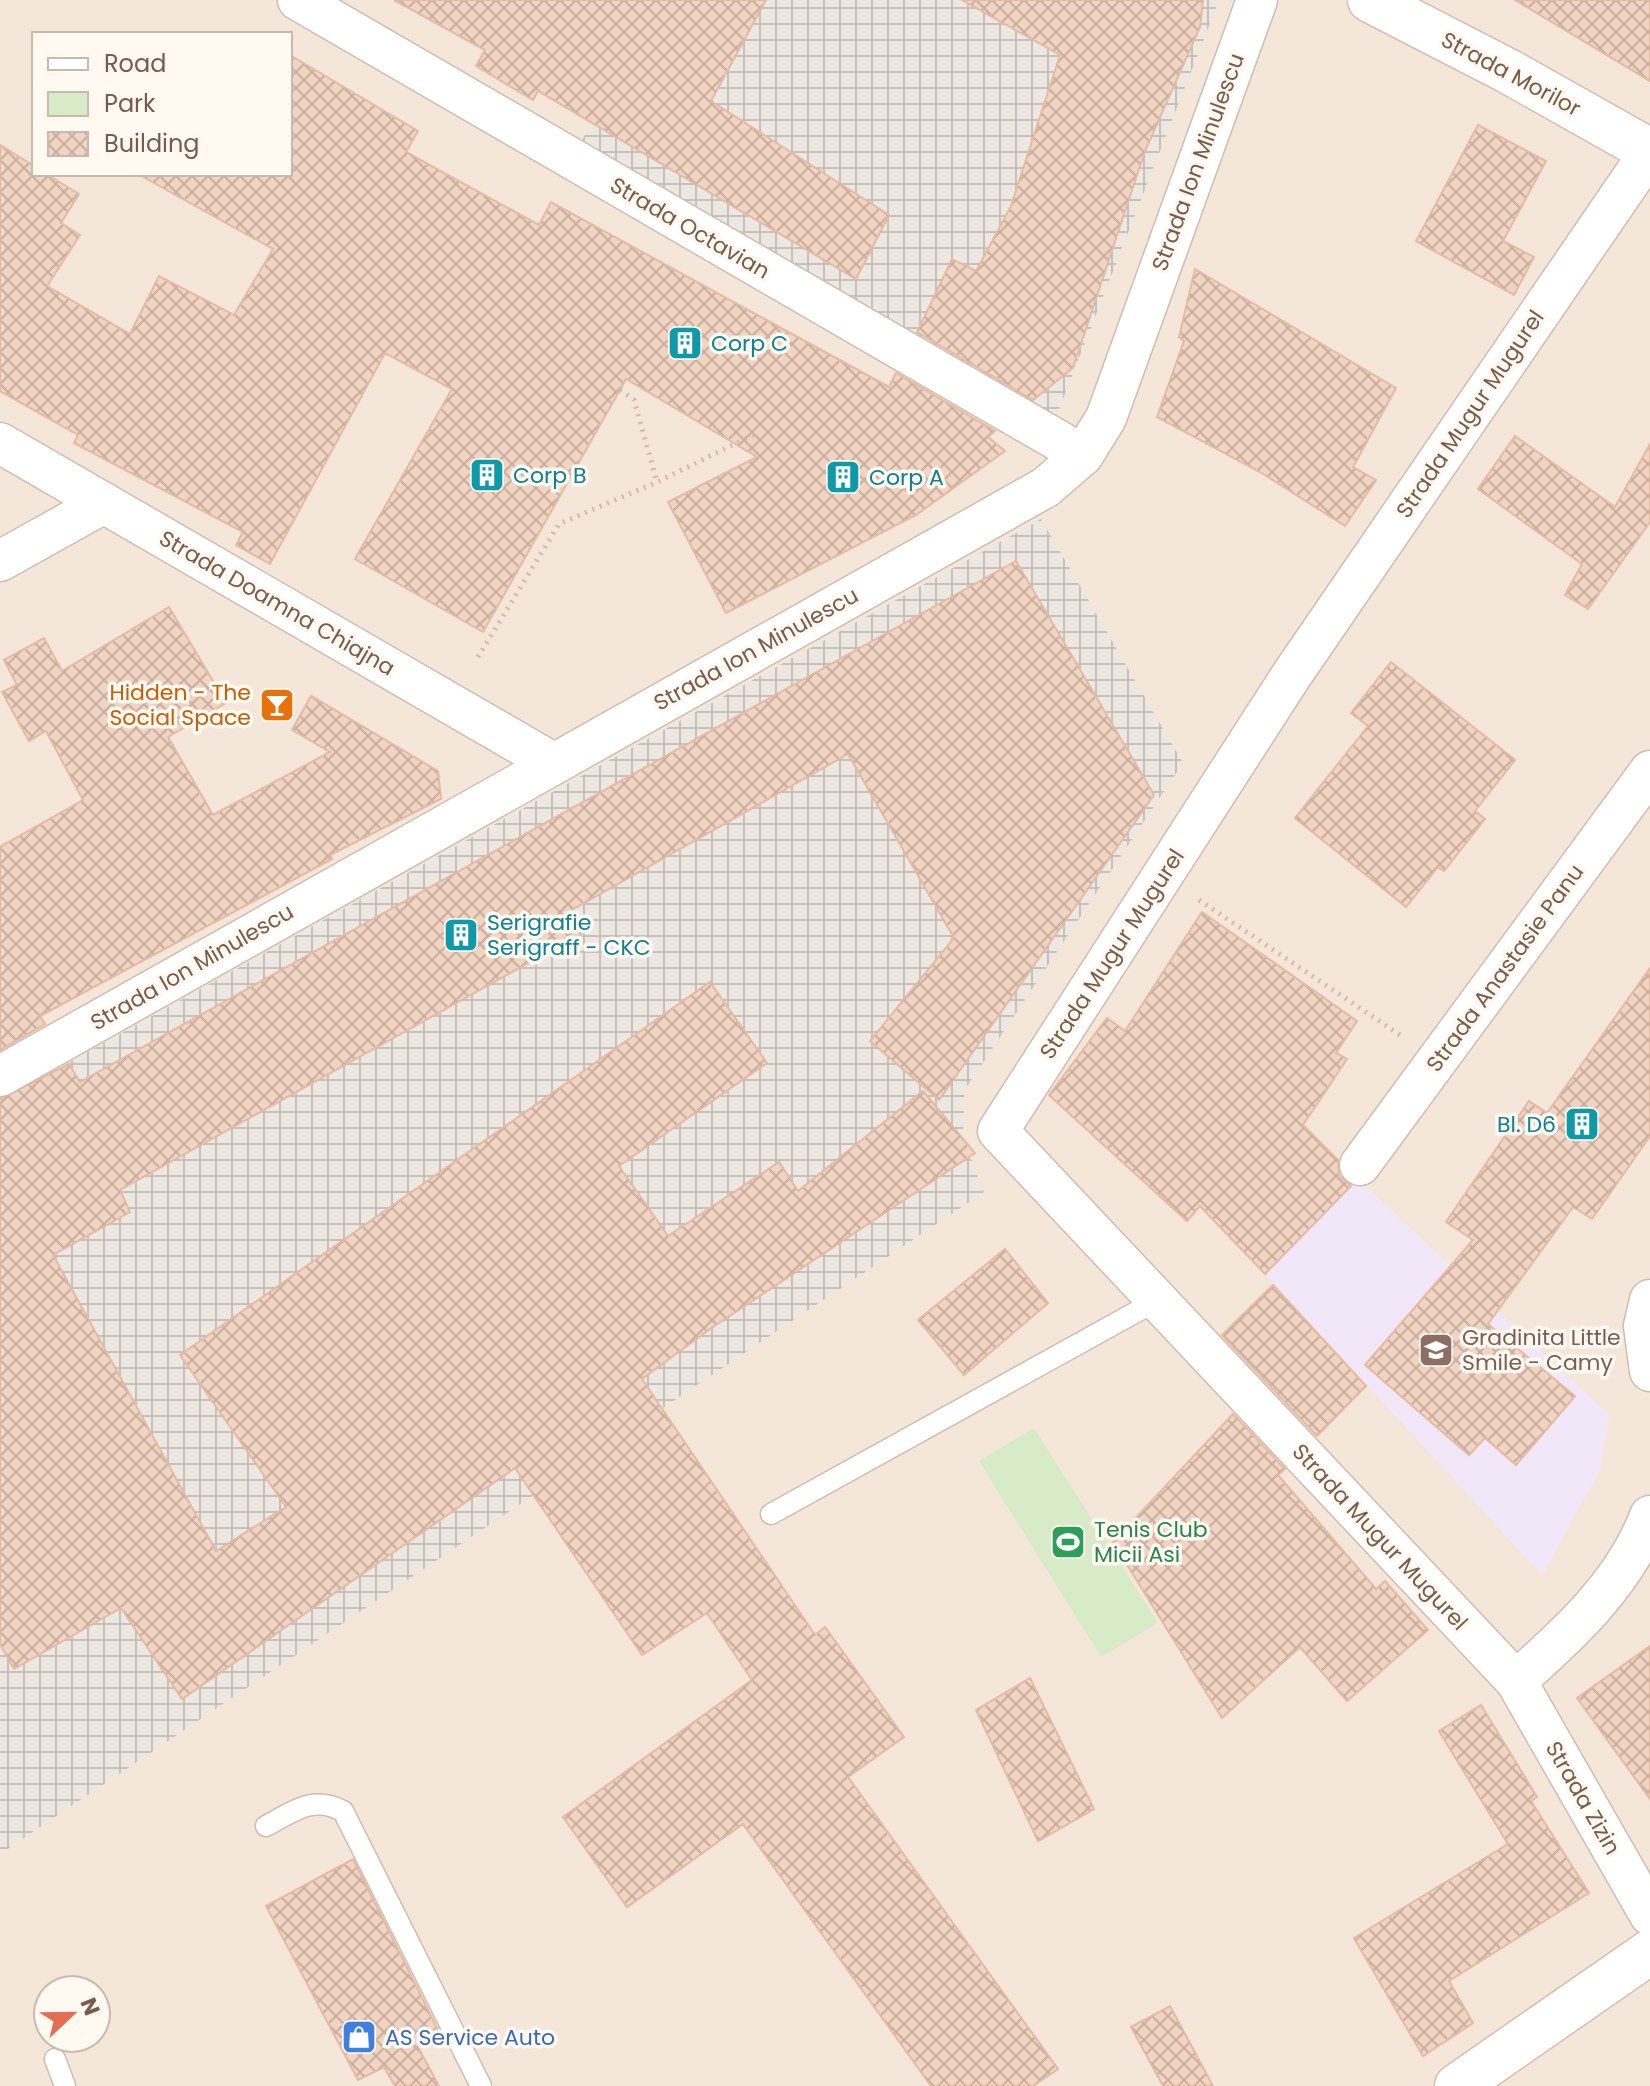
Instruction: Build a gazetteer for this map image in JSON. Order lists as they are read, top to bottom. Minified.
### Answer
{"streets":{"street":["Strada Morilor","Strada Ion Minulescu","Strada Octavian","Strada Mugur Mugurel","Strada Doamna Chiajna","Strada Anastasie Panu","Strada Zizin"]},"crossings":[["Strada Morilor","Strada Mugur Mugurel"],["Strada Ion Minulescu","Strada Octavian"],["Strada Ion Minulescu","Strada Doamna Chiajna"],["Strada Mugur Mugurel","Strada Zizin"]],"places":{"building":["Corp C","Corp B","Corp A","Serigrafie Serigraff - CKC","Bl. D6"],"bar":["Hidden - The Social Space"],"school or university":["Gradinita Little Smile - Camy"],"sports":["Tenis Club Micii Asi"],"shop":["AS Service Auto"]},"legend":["Road","Park","Building"],"north":"right"}
